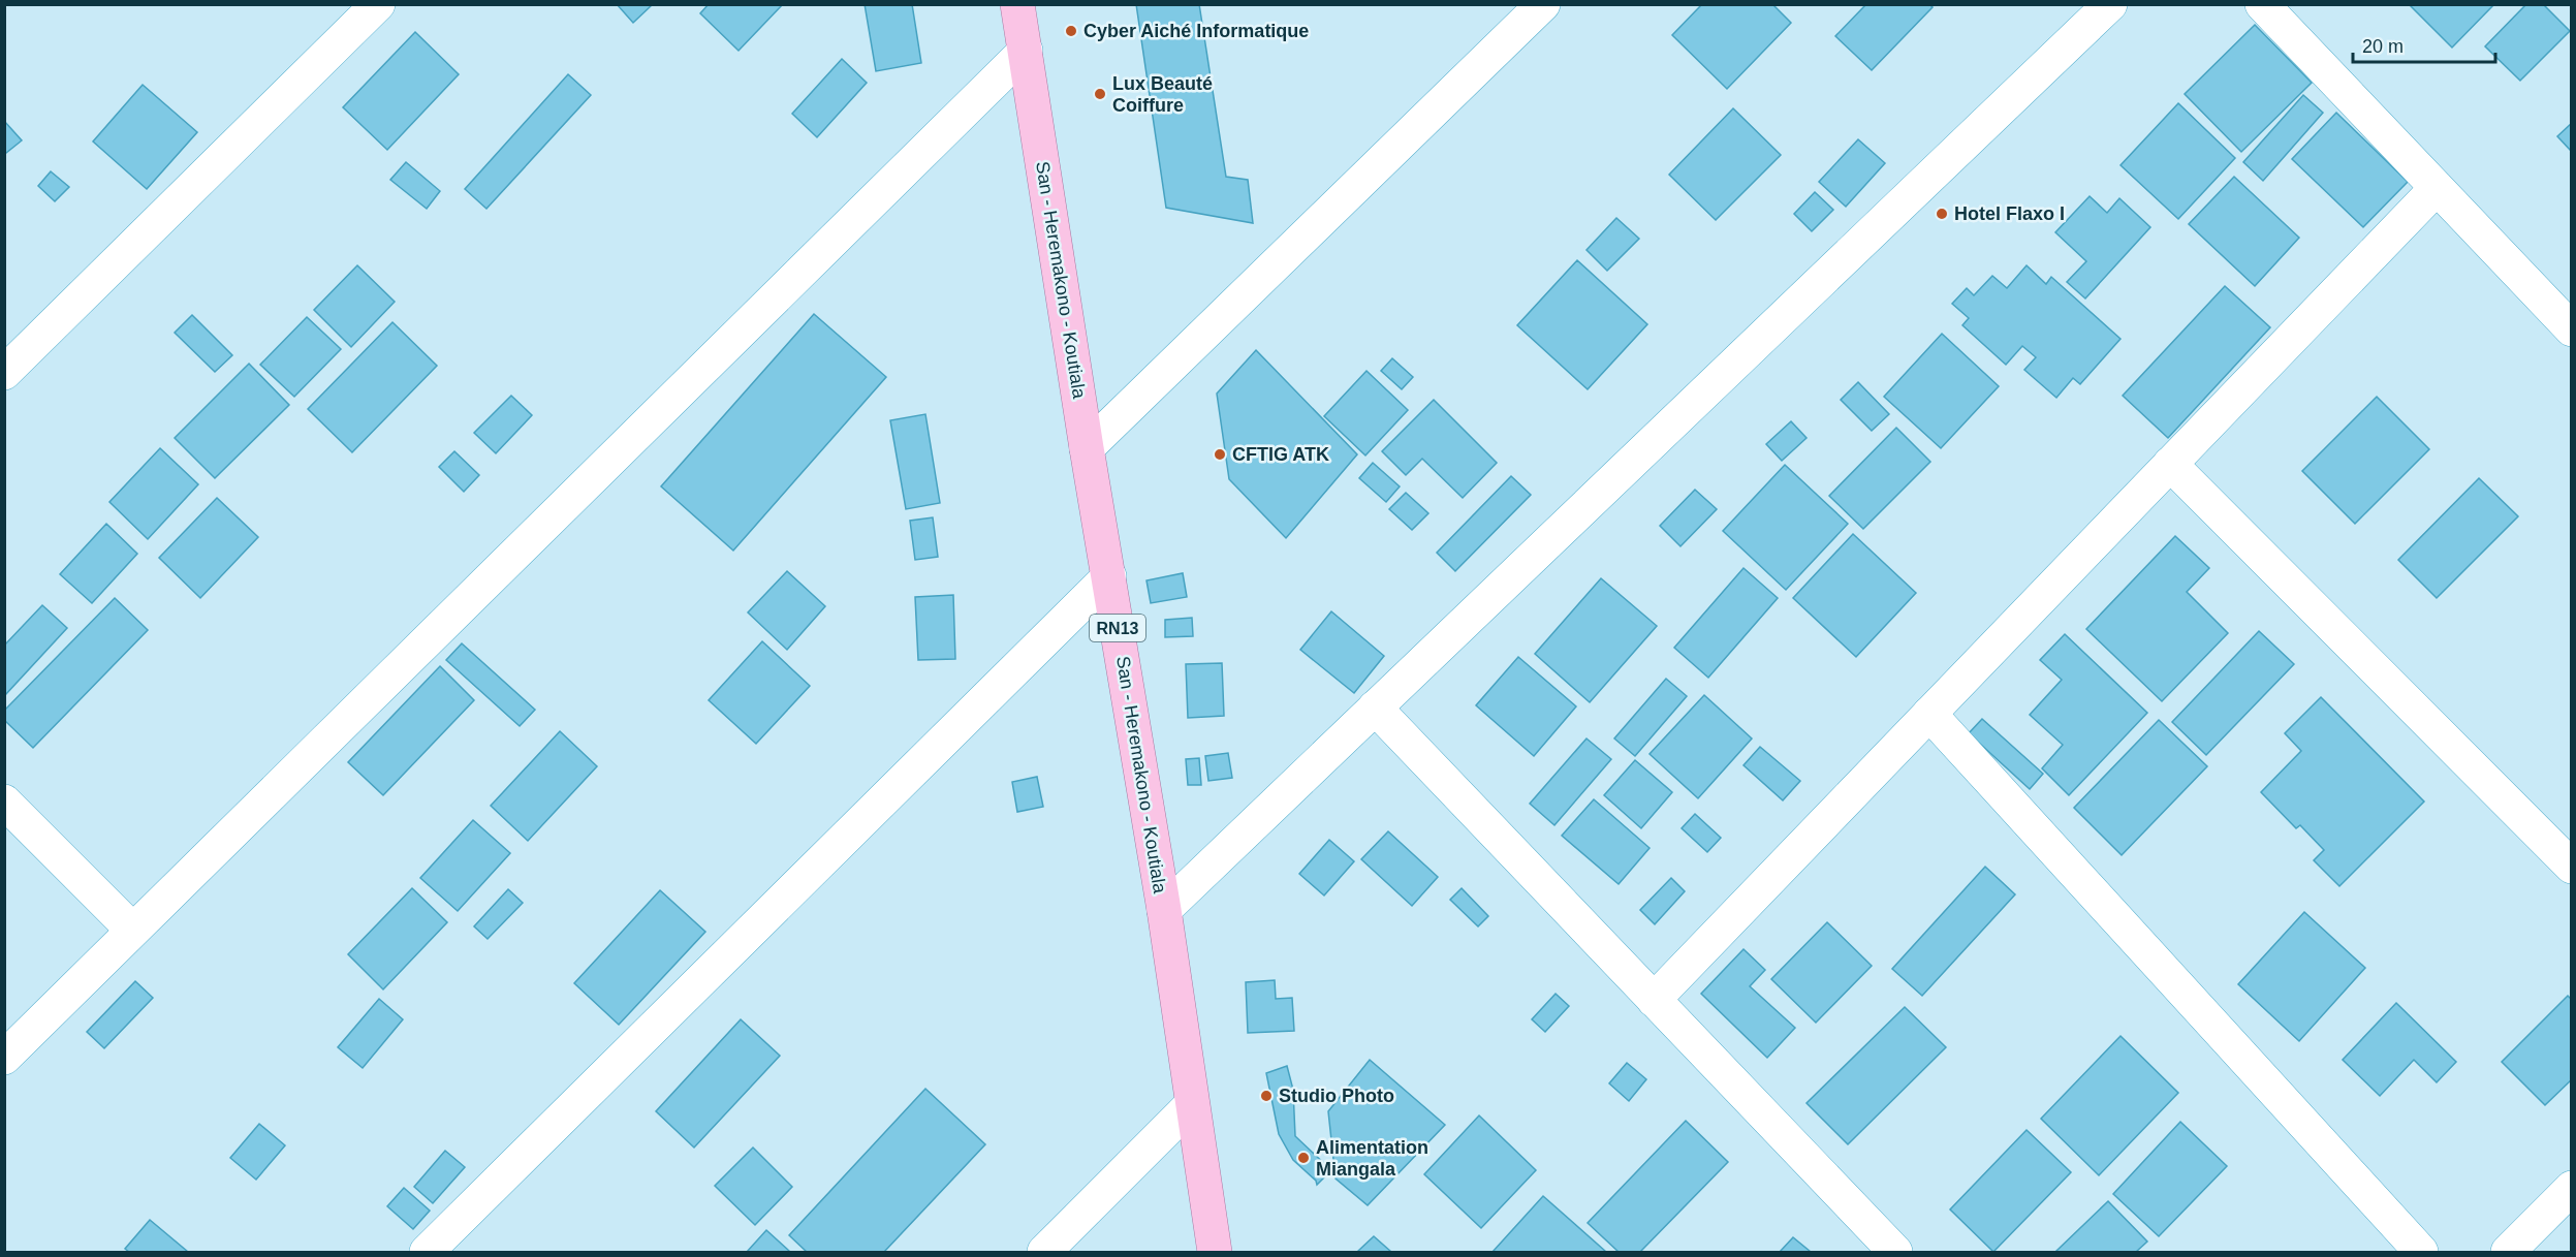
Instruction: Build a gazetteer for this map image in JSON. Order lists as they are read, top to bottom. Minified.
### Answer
{"streets":{"main road":["San - Heremakono - Koutiala","RN13"]},"places":["Cyber Aiché Informatique","Lux Beauté Coiffure","Hotel Flaxo I","CFTIG ATK","Studio Photo","Alimentation Miangala"],"scale_bar":"20 m"}
